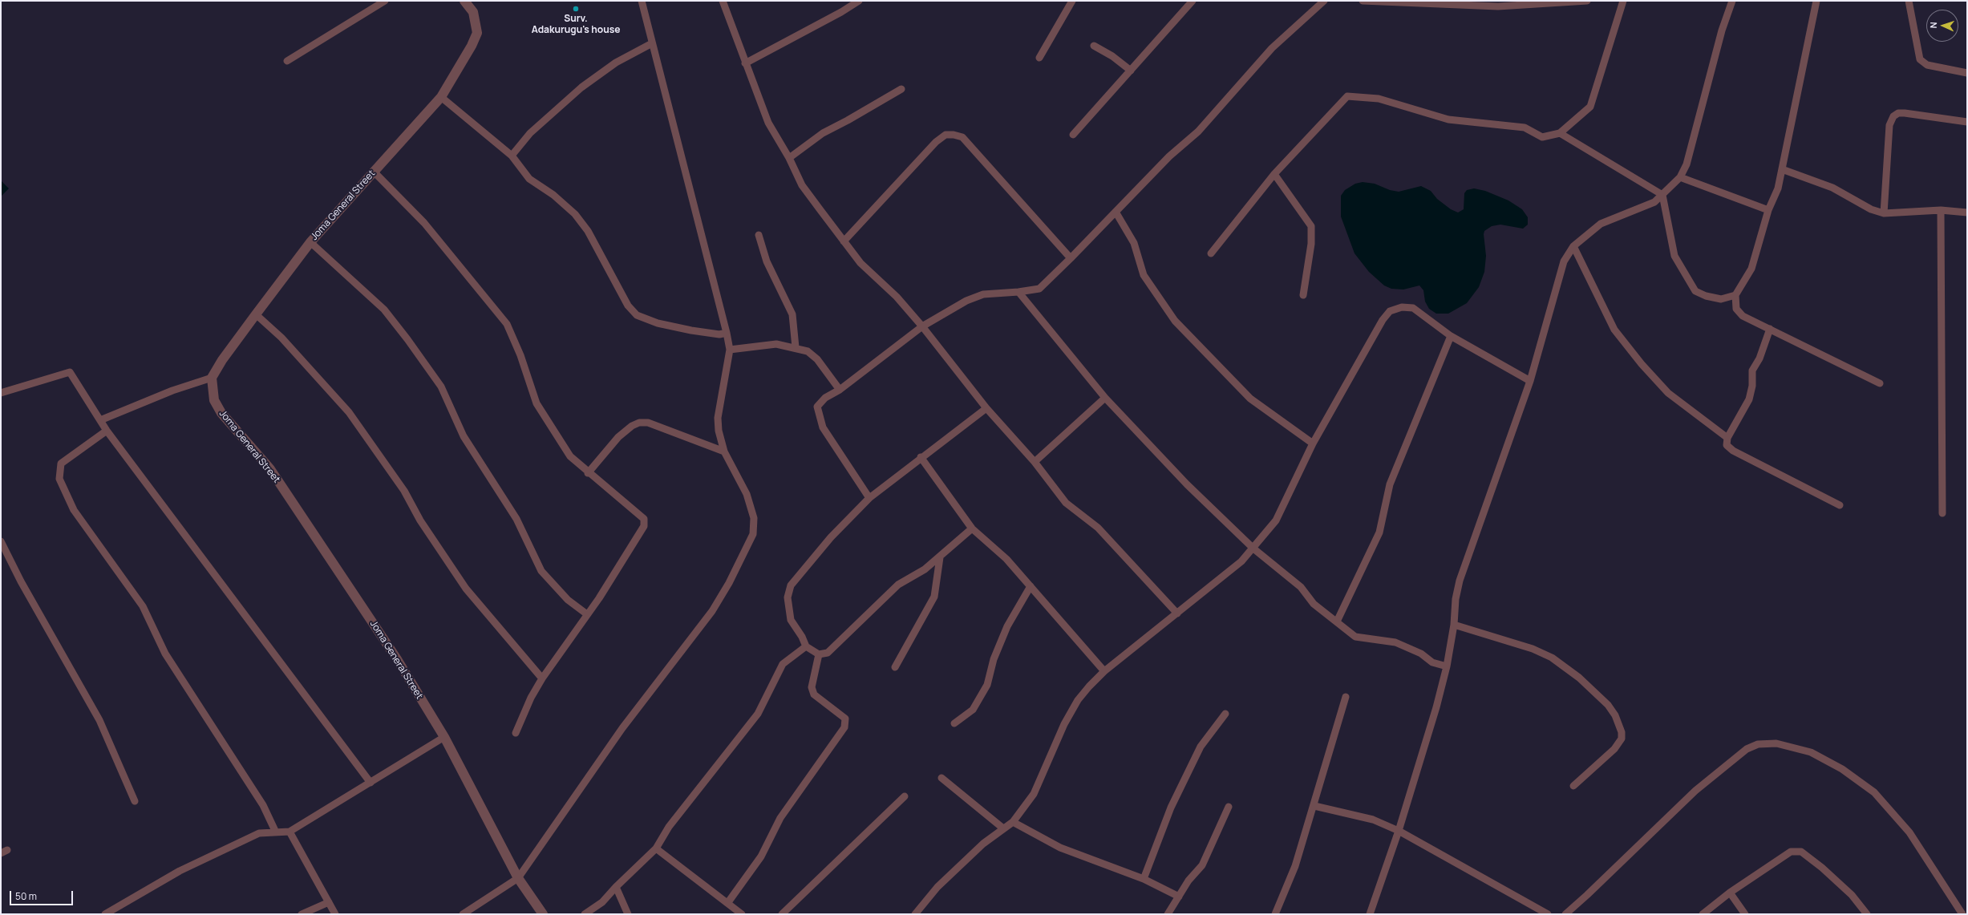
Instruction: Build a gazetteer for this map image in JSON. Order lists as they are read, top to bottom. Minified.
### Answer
{"streets":{"street":["Joma General Street"]},"places":["Surv. Adakurugu's house"],"scale_bar":"50 m","north":"left"}
